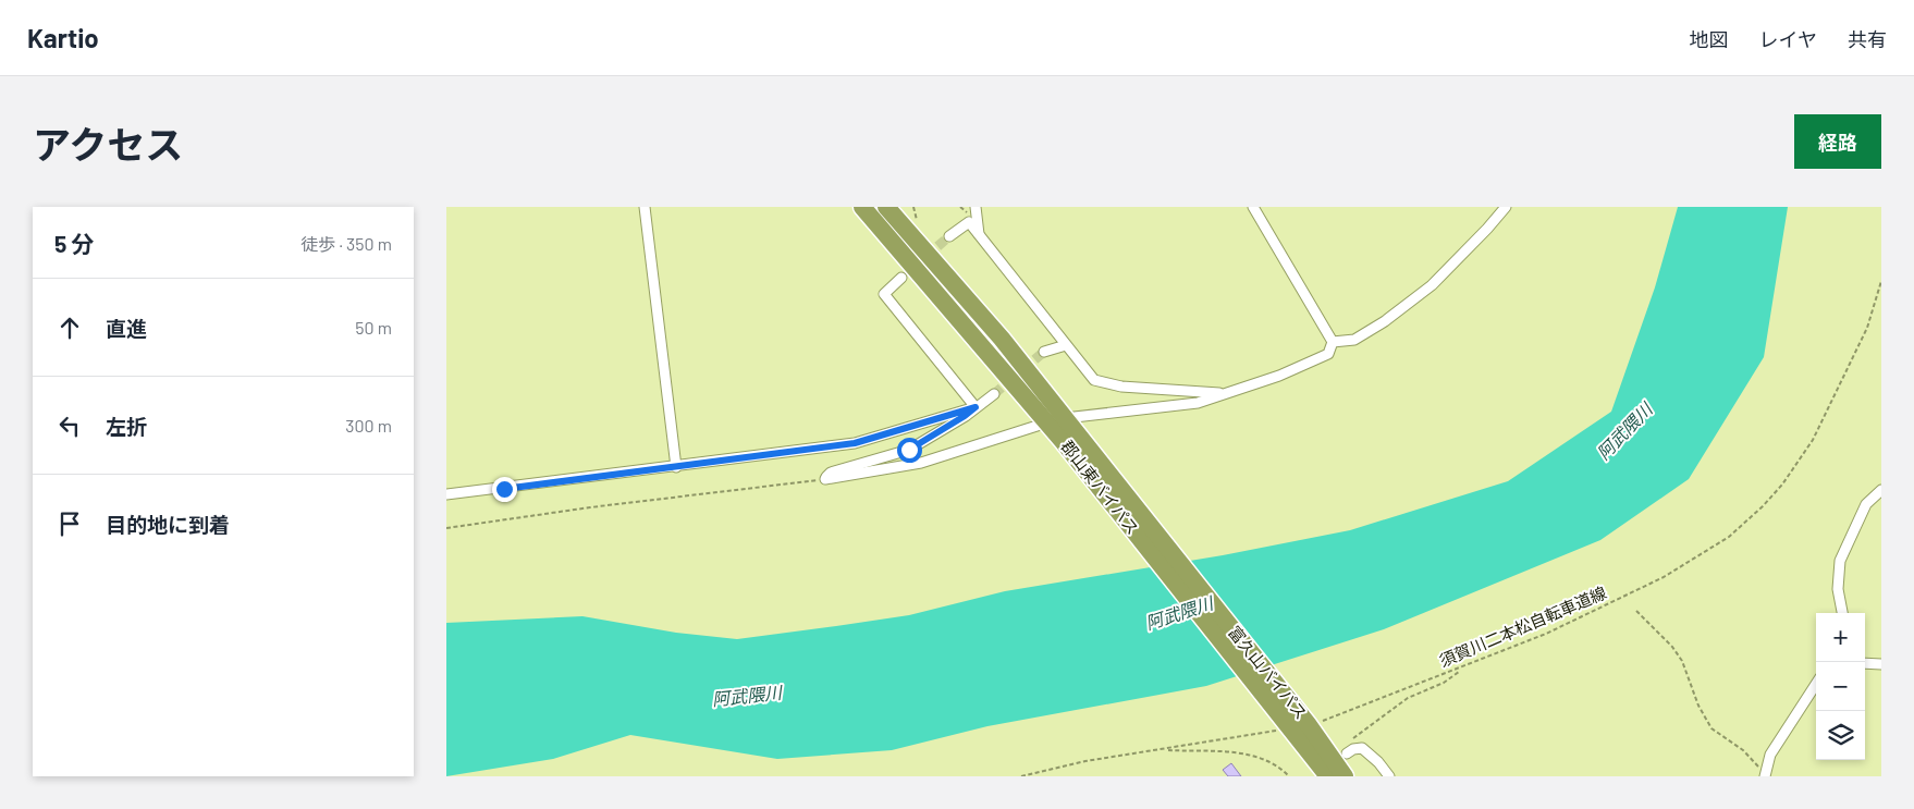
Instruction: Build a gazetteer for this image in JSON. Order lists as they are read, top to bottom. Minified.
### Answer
{"streets":{"highway":["郡山東バイパス","富久山バイパス"],"path":["須賀川二本松自転車道線"]},"crossings":[["郡山東バイパス","富久山バイパス"],["須賀川二本松自転車道線","富久山バイパス"]],"water":["阿武隈川"],"page":{"header":"Kartio","nav":["地図","レイヤ","共有"],"title":"アクセス","buttons":"経路","heading":["5 分","徒歩 · 350 m"],"list":[["直進","50 m"],["左折","300 m"],"目的地に到着"],"map_buttons":["+","−"]}}
